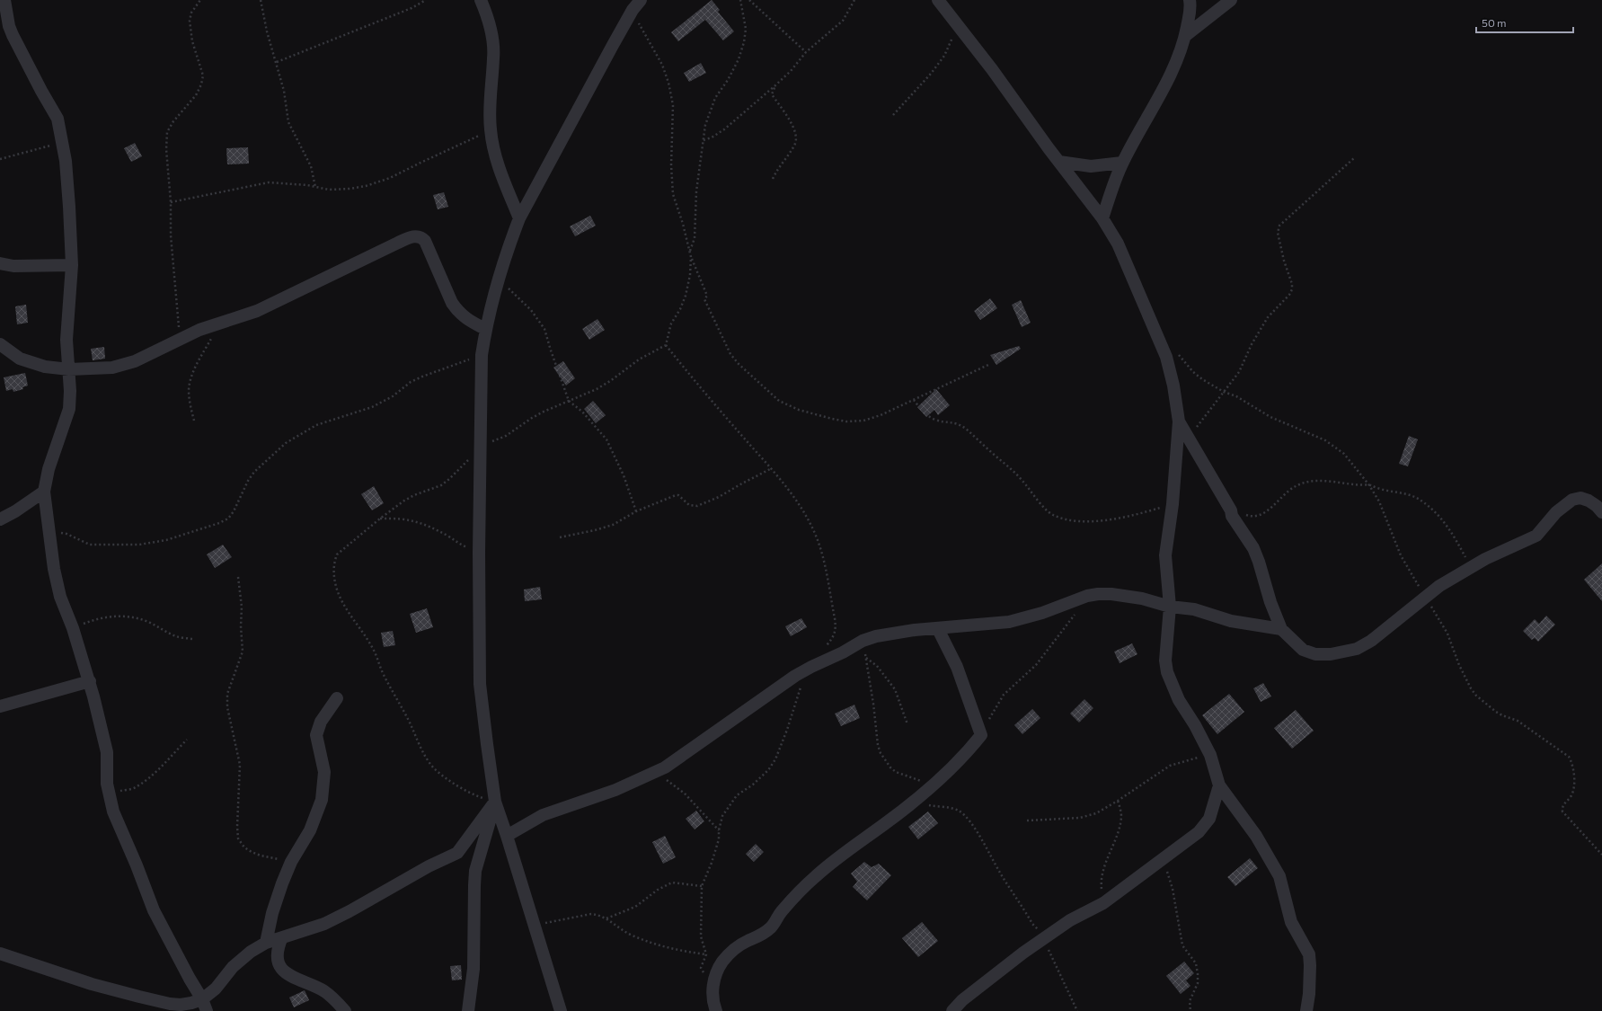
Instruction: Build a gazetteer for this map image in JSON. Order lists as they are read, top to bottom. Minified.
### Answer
{"scale_bar":"50 m"}
